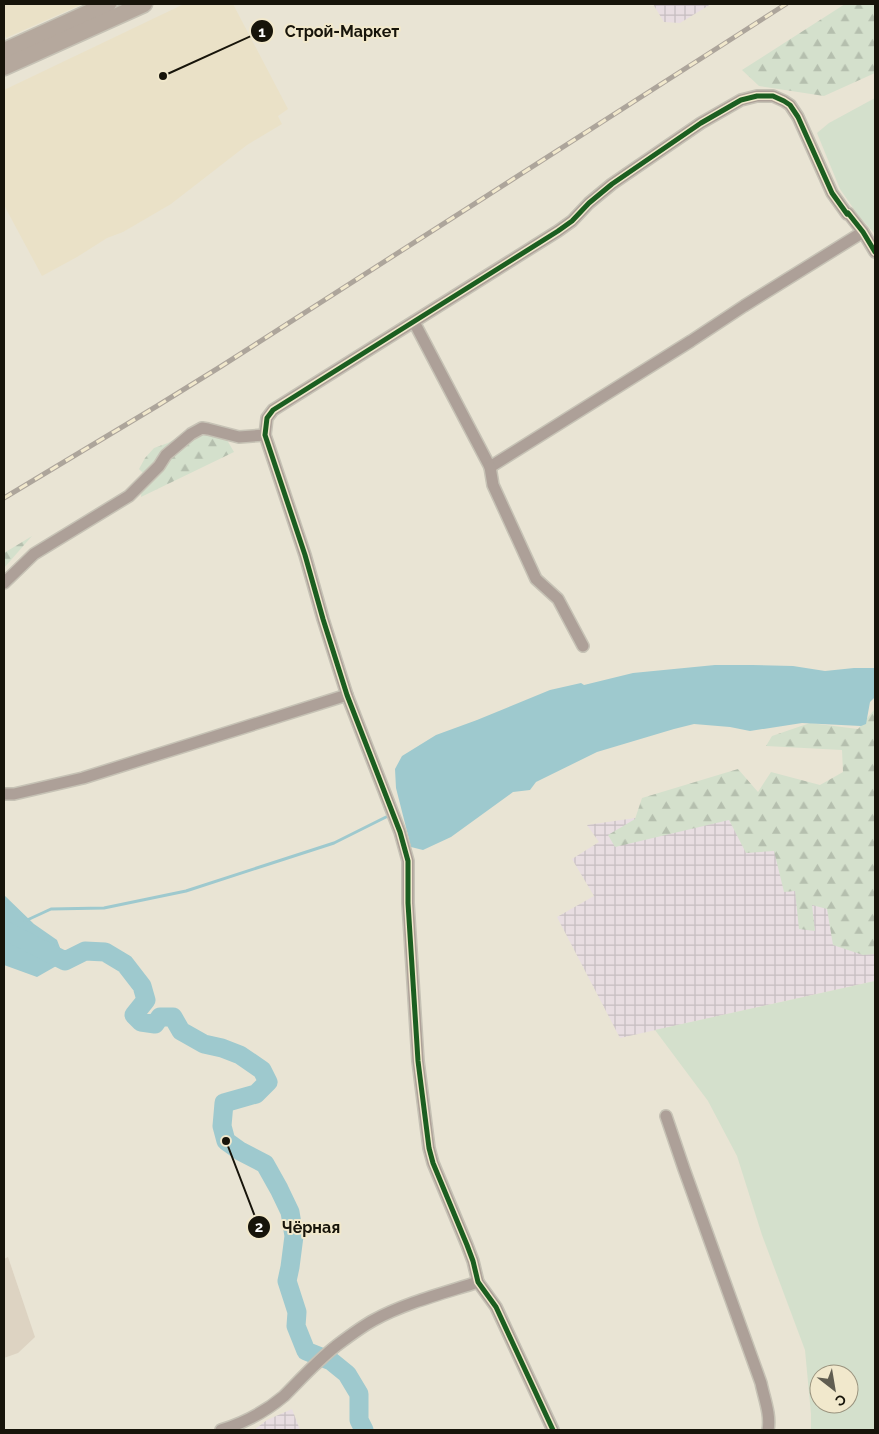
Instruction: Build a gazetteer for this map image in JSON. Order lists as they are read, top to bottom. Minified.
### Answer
{"places":["Строй-Маркет","Чёрная"],"north":"bottom right"}
